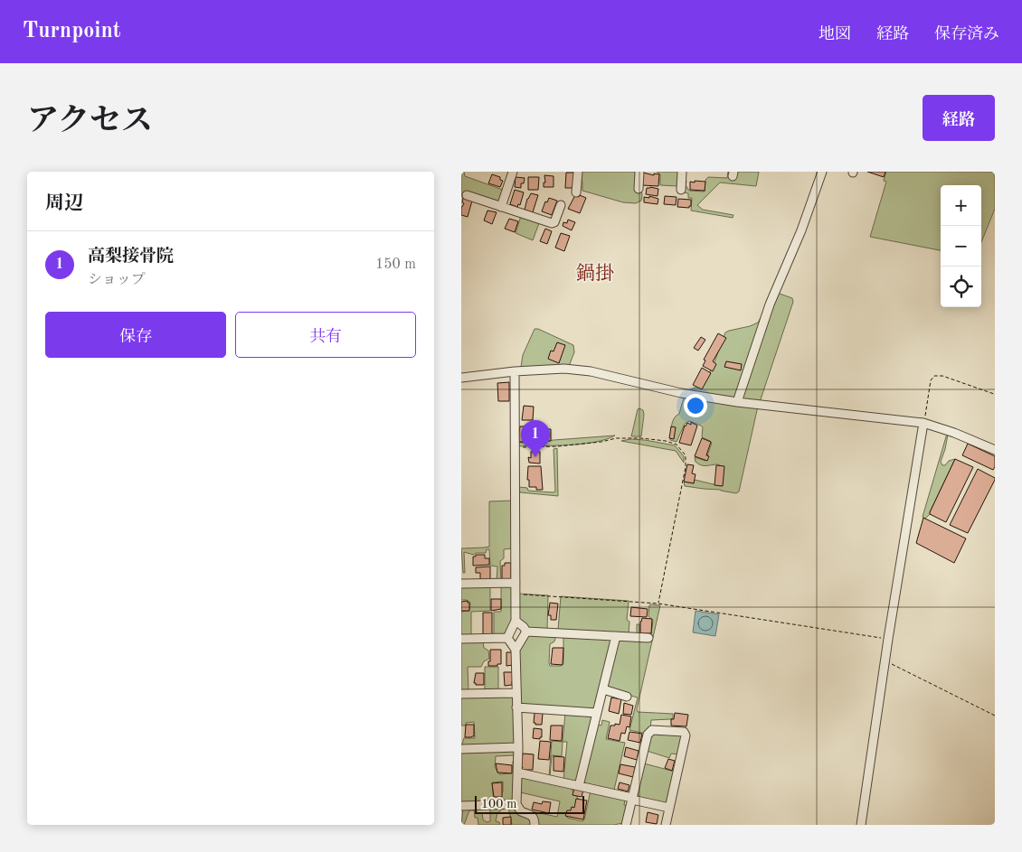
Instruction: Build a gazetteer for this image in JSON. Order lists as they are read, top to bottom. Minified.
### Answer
{"districts":["鍋掛"],"scale_bar":"100 m","page":{"header":"Turnpoint","nav":["地図","経路","保存済み"],"title":"アクセス","buttons":["経路",["保存","共有"]],"heading":"周辺","map_buttons":["+","−"],"list":[{"mark":"1","name":"高梨接骨院","note":"ショップ","value":"150 m"}],"pins":"1","scale":"100 m"}}
